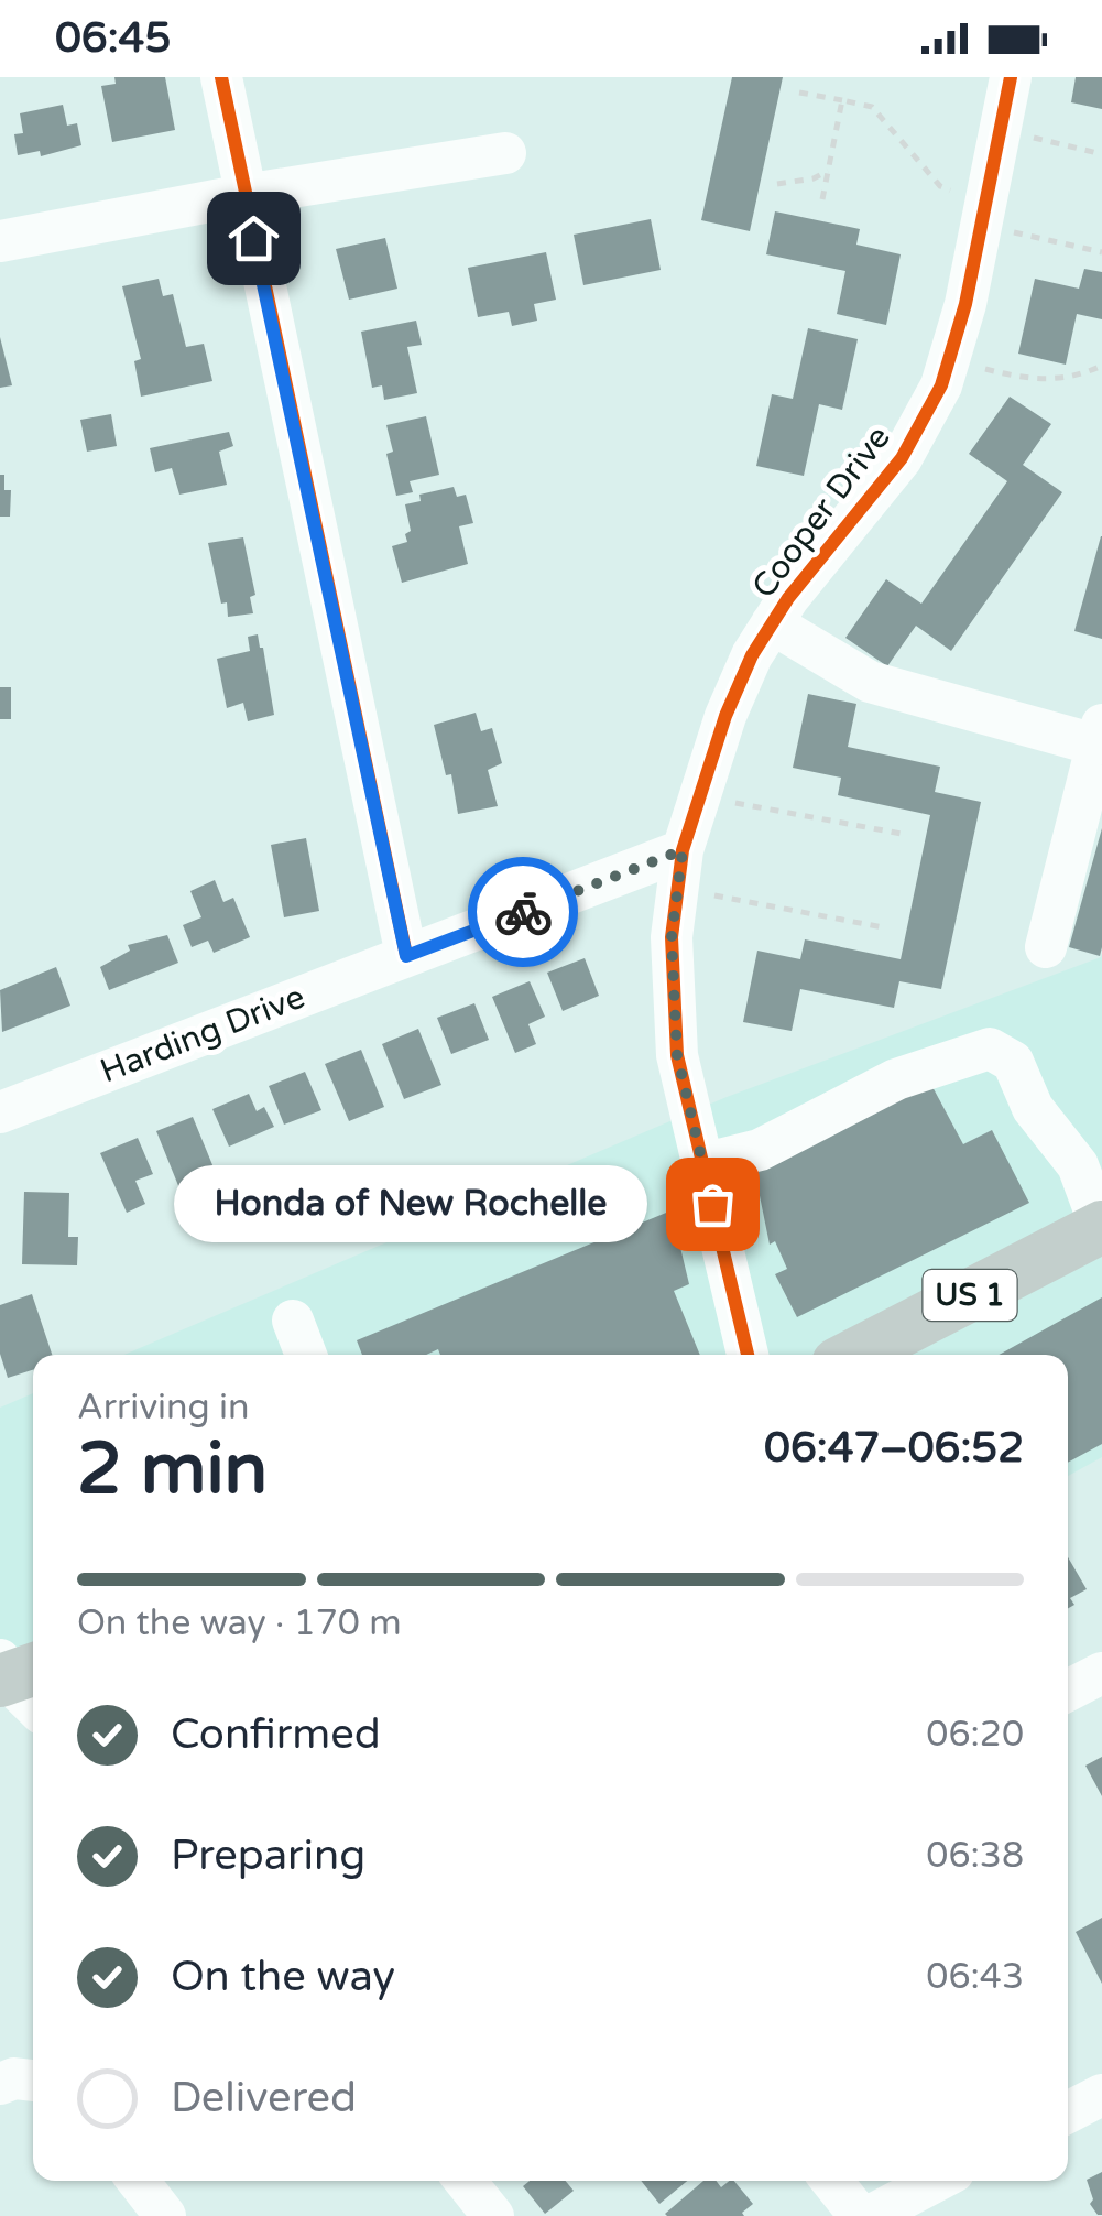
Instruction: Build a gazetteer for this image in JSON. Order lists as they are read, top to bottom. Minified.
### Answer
{"streets":{"main road":["US 1"],"street":["Cooper Drive","Harding Drive"]},"crossings":[["Cooper Drive","Harding Drive"]],"places":["Honda of New Rochelle"],"page":{"status":"06:45","bubble":"Honda of New Rochelle","heading":["2 min","Arriving in","06:47–06:52"],"bar":"On the way · 170 m","list":[["Confirmed","06:20"],["Preparing","06:38"],["On the way","06:43"],"Delivered"]}}
